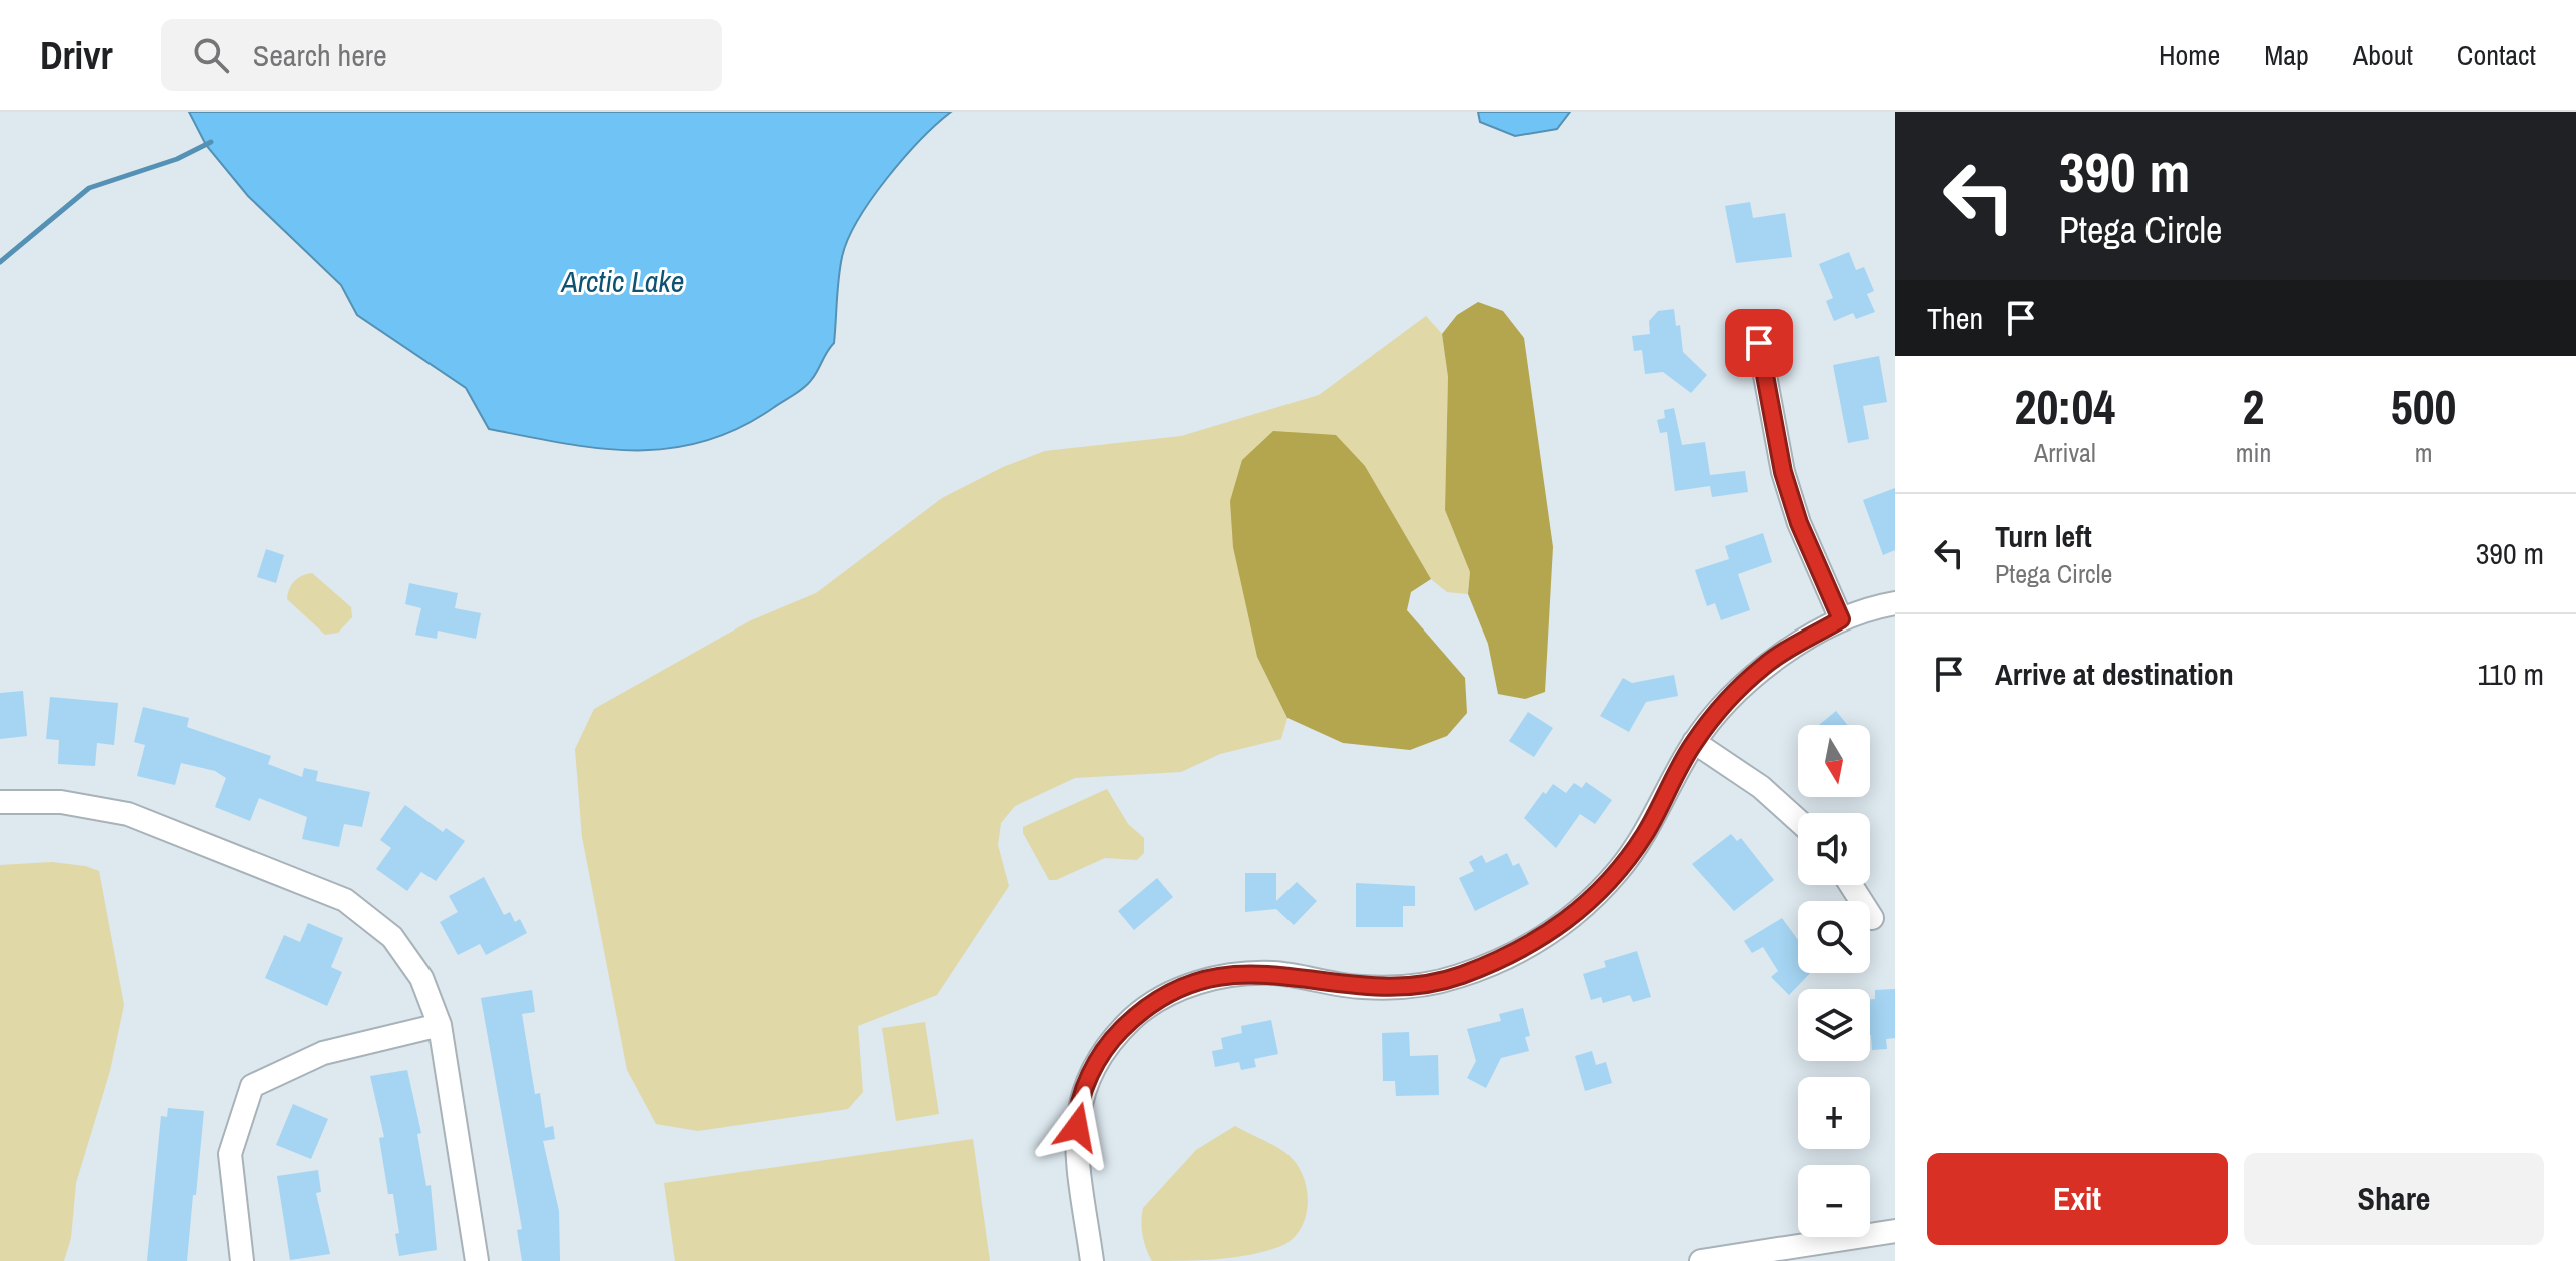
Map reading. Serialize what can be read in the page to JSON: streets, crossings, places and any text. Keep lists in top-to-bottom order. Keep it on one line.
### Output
{"water":["Arctic Lake"],"north":"bottom","page":{"header":"Drivr","search":"Search here","nav":["Home","Map","About","Contact"],"turn":["390 m","Ptega Circle"],"then":"Then","eta":["20:04","Arrival","2","min","500","m"],"list":[{"name":"Turn left","note":"Ptega Circle","value":"390 m"},{"name":"Arrive at destination","value":"110 m"}],"map_buttons":["+","−"],"buttons":["Exit","Share"]}}
